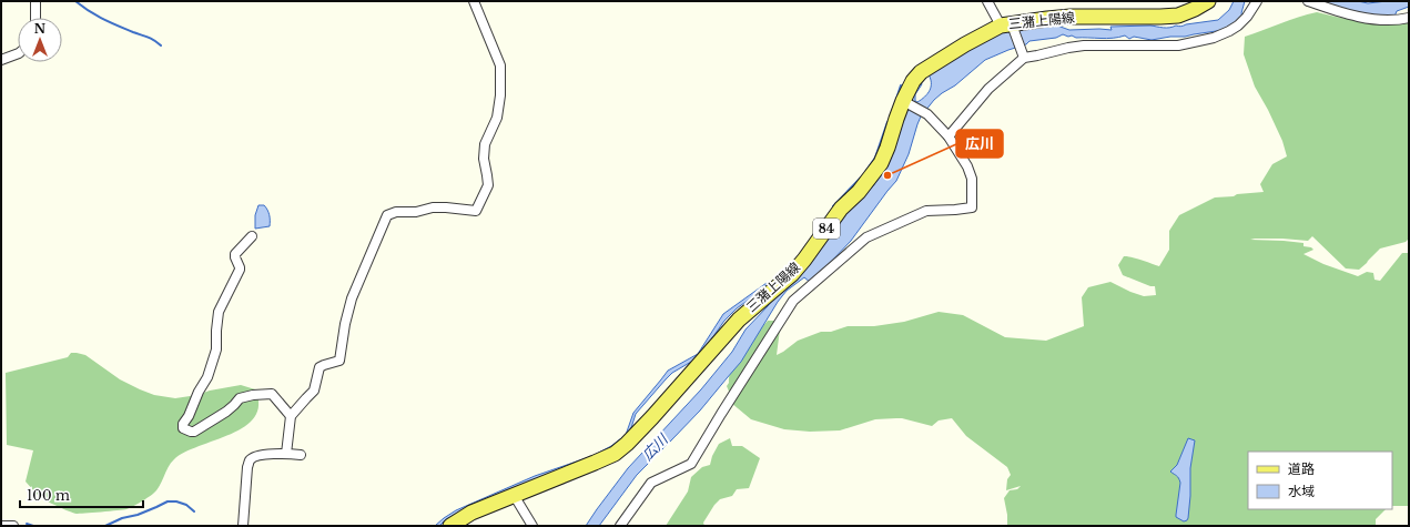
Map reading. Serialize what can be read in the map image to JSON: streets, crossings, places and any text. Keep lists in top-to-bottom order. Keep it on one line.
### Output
{"streets":{"main road":["三潴上陽線","84"]},"water":["広川"],"places":["広川"],"legend":["道路","水域"],"scale_bar":"100 m","north":"top"}
